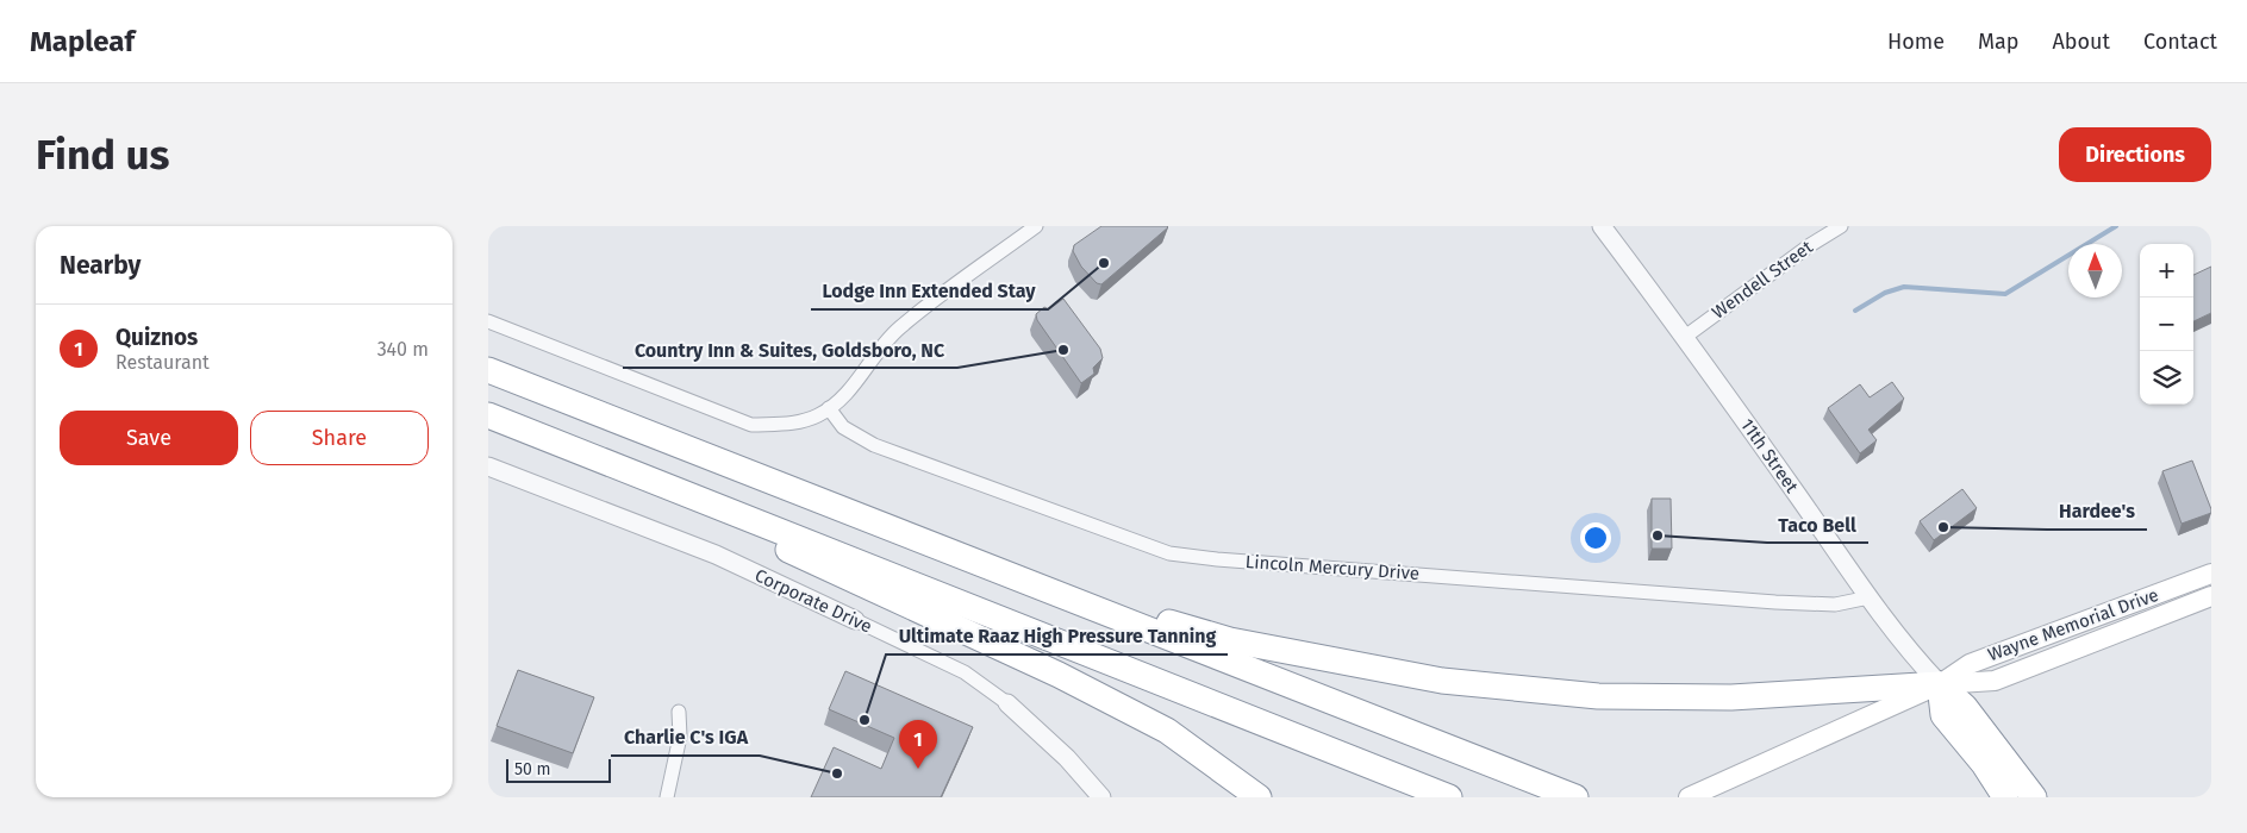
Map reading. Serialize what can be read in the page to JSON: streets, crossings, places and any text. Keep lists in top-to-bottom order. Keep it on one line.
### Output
{"streets":{"main road":["Wayne Memorial Drive"],"street":["Wendell Street","11th Street","Lincoln Mercury Drive","Corporate Drive"]},"crossings":[["Wendell Street","11th Street"],["11th Street","Lincoln Mercury Drive"],["11th Street","Wayne Memorial Drive"]],"places":["Lodge Inn Extended Stay","Country Inn & Suites, Goldsboro, NC","Hardee's","Taco Bell","Ultimate Raaz High Pressure Tanning","Charlie C's IGA"],"scale_bar":"50 m","north":"top","page":{"header":"Mapleaf","nav":["Home","Map","About","Contact"],"buttons":["Directions",["Save","Share"]],"title":"Find us","heading":"Nearby","map_buttons":["+","−"],"list":[{"mark":"1","name":"Quiznos","note":"Restaurant","value":"340 m"}],"pins":"1","scale":"50 m"}}
